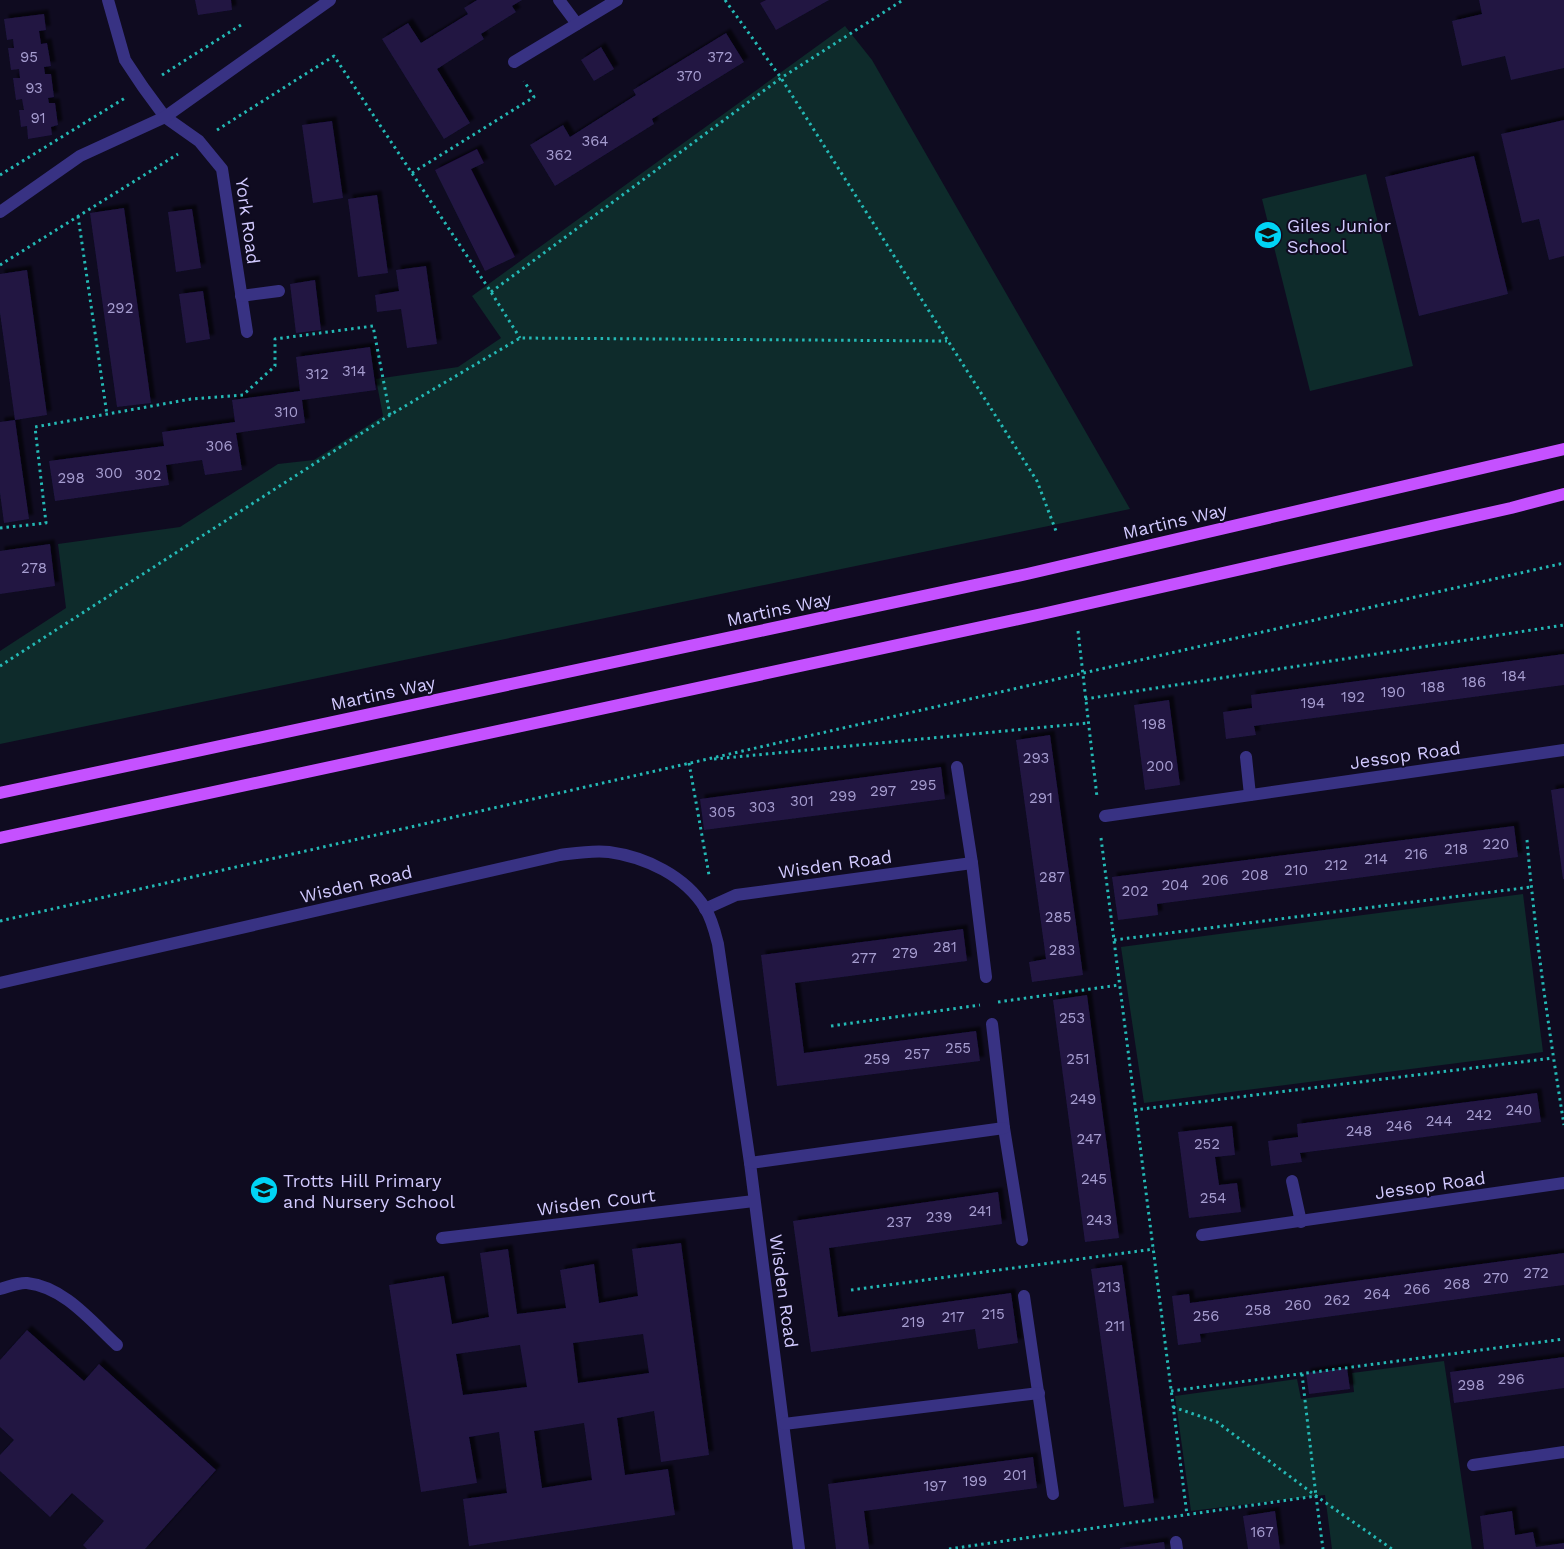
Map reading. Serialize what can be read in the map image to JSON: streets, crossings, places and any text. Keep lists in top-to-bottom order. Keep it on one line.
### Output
{"streets":{"main road":["Martins Way"],"street":["York Road","Jessop Road","Wisden Road","Wisden Court"]},"crossings":[["Wisden Road","Wisden Court"]],"places":{"school or university":["Giles Junior School","Trotts Hill Primary and Nursery School"]},"house_numbers":["95","372","370","93","91","364","362","292","314","312","310","306","300","302","298","278","184","186","188","190","192","194","198","293","200","295","297","299","291","301","303","305","220","218","216","214","212","210","208","287","206","204","202","285","281","283","279","277","253","255","257","259","251","249","240","242","244","246","248","247","252","245","254","241","239","243","237","272","270","268","213","266","264","262","260","258","215","256","217","219","211","296","298","201","199","197","167"]}
